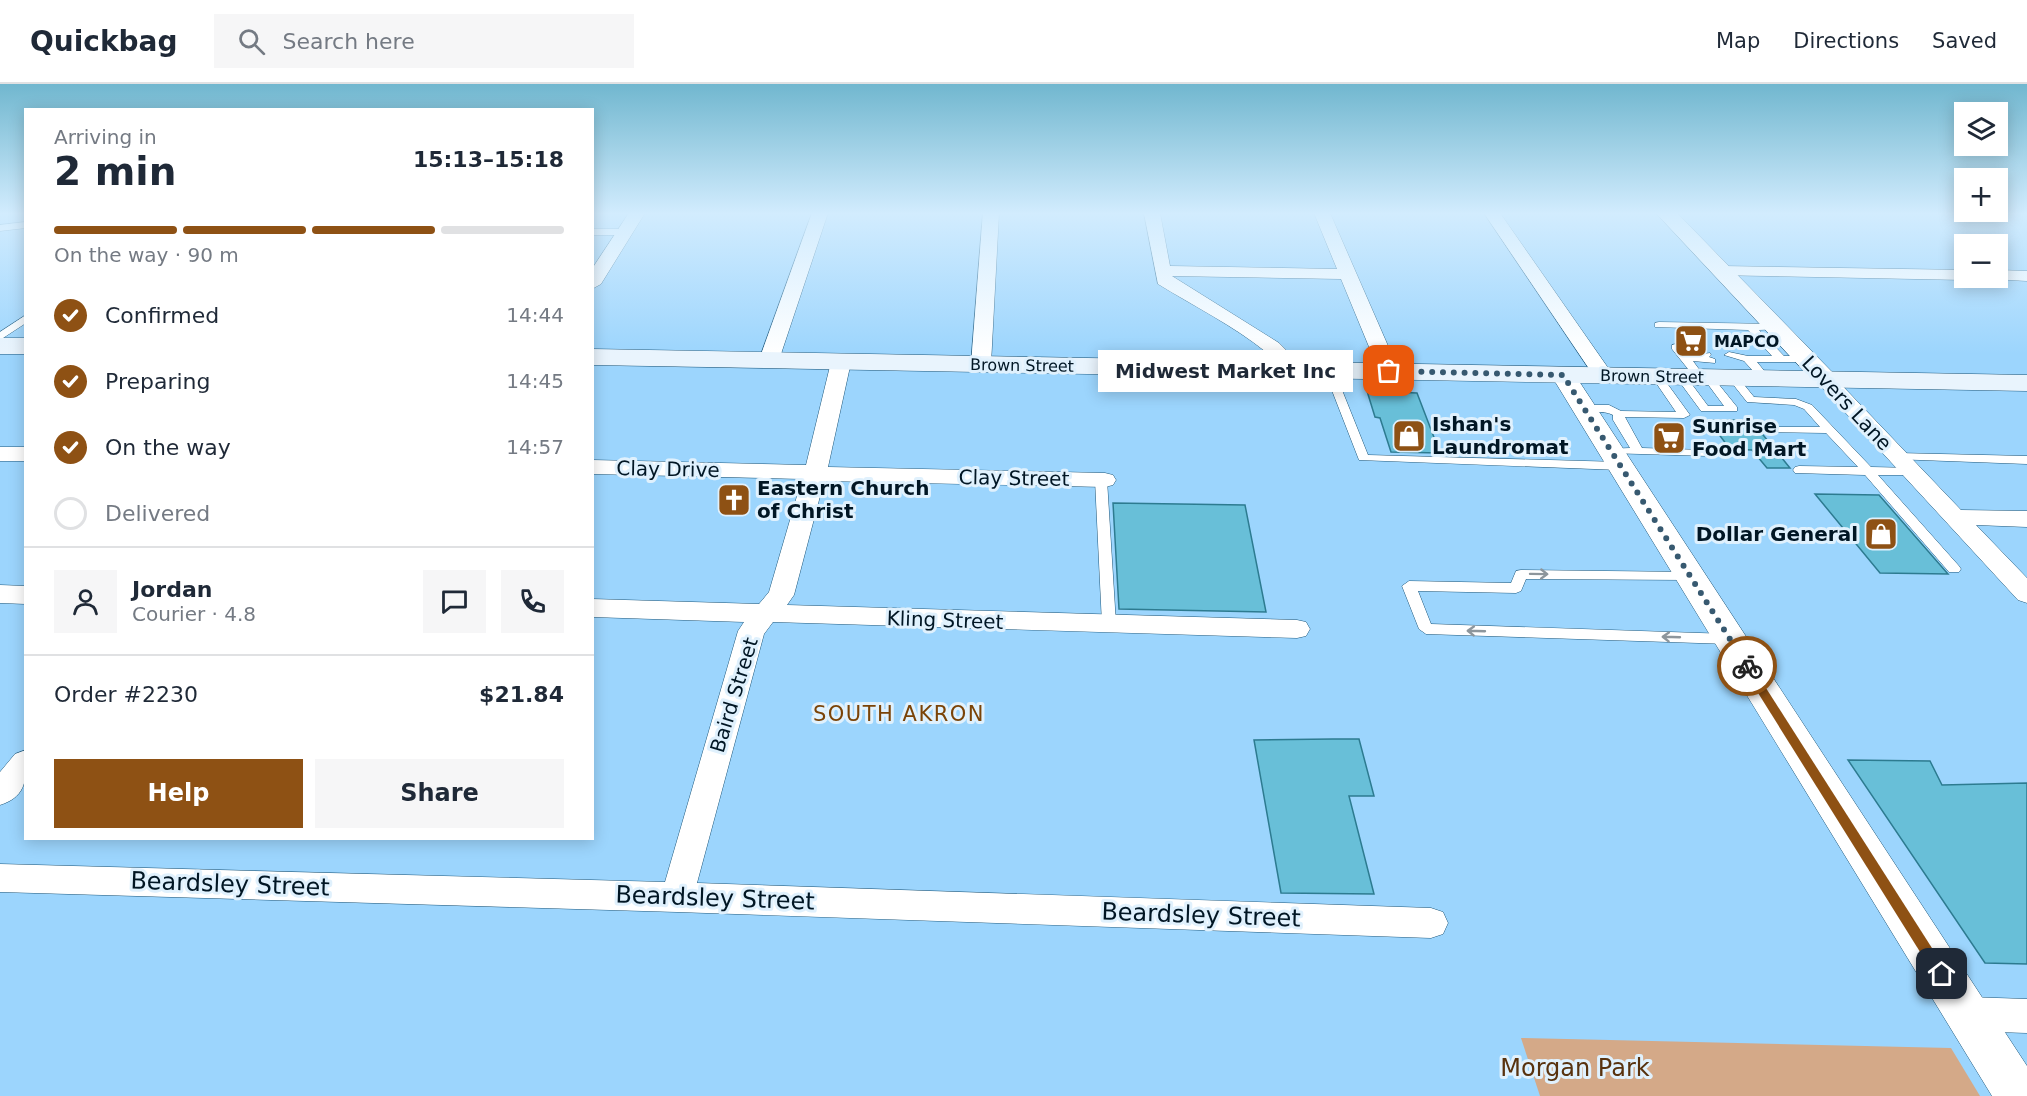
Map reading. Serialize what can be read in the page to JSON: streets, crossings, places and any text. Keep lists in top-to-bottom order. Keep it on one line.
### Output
{"streets":{"main road":["Brown Street"],"street":["Lovers Lane","Clay Drive","Clay Street","Kling Street","Baird Street","Beardsley Street"]},"crossings":[["Brown Street","Lovers Lane"],["Brown Street","Baird Street"],["Clay Drive","Clay Street"],["Clay Drive","Baird Street"],["Clay Street","Baird Street"],["Kling Street","Baird Street"],["Baird Street","Beardsley Street"]],"districts":["SOUTH AKRON"],"parks":["Morgan Park"],"places":{"supermarket":["MAPCO","Sunrise Food Mart"],"other":["Midwest Market Inc"],"shop":["Ishan's Laundromat","Dollar General"],"church":["Eastern Church of Christ"]},"page":{"header":"Quickbag","search":"Search here","nav":["Map","Directions","Saved"],"map_buttons":["+","−"],"heading":["2 min","Arriving in","15:13–15:18"],"panel":["Jordan","Courier · 4.8","Order #2230","$21.84"],"bar":"On the way · 90 m","list":[["Confirmed","14:44"],["Preparing","14:45"],["On the way","14:57"],"Delivered"],"bubble":"Midwest Market Inc","buttons":["Help","Share"]}}
